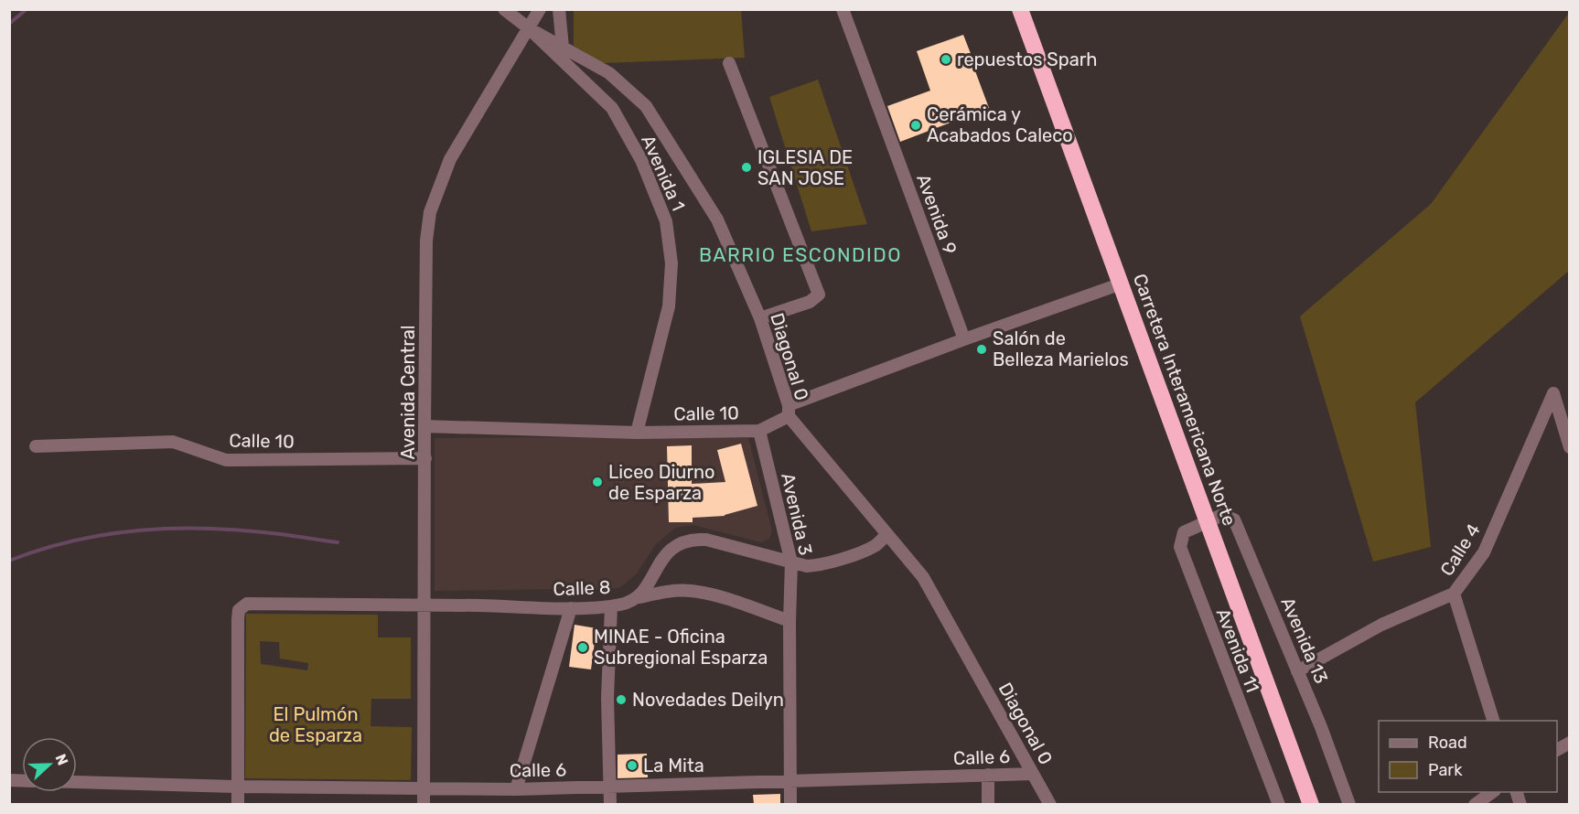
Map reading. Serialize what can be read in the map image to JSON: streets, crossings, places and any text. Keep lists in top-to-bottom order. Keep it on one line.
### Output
{"streets":{"highway":["Carretera Interamericana Norte"],"street":["Avenida 1","Avenida 9","Diagonal 0","Avenida Central","Calle 10","Avenida 3","Calle 4","Calle 8","Avenida 13","Avenida 11","Calle 6"]},"crossings":[["Avenida 1","Diagonal 0"],["Avenida 1","Avenida Central"],["Avenida 1","Calle 10"],["Avenida 9","Calle 10"],["Diagonal 0","Avenida Central"],["Diagonal 0","Calle 10"],["Diagonal 0","Calle 6"],["Avenida Central","Calle 10"],["Avenida Central","Calle 8"],["Avenida Central","Calle 6"],["Carretera Interamericana Norte","Calle 10"],["Carretera Interamericana Norte","Avenida 13"],["Carretera Interamericana Norte","Avenida 11"],["Calle 10","Avenida 3"],["Avenida 3","Calle 8"],["Avenida 3","Calle 6"],["Calle 4","Avenida 13"],["Calle 8","Calle 6"],["Avenida 13","Avenida 11"]],"districts":["BARRIO ESCONDIDO"],"parks":["El Pulmón de Esparza"],"places":["repuestos Sparh","Cerámica y Acabados Caleco","IGLESIA DE SAN JOSE","Salón de Belleza Marielos","Liceo Diurno de Esparza","MINAE - Oficina Subregional Esparza","Novedades Deilyn","La Mita"],"legend":["Road","Park"],"north":"right"}
